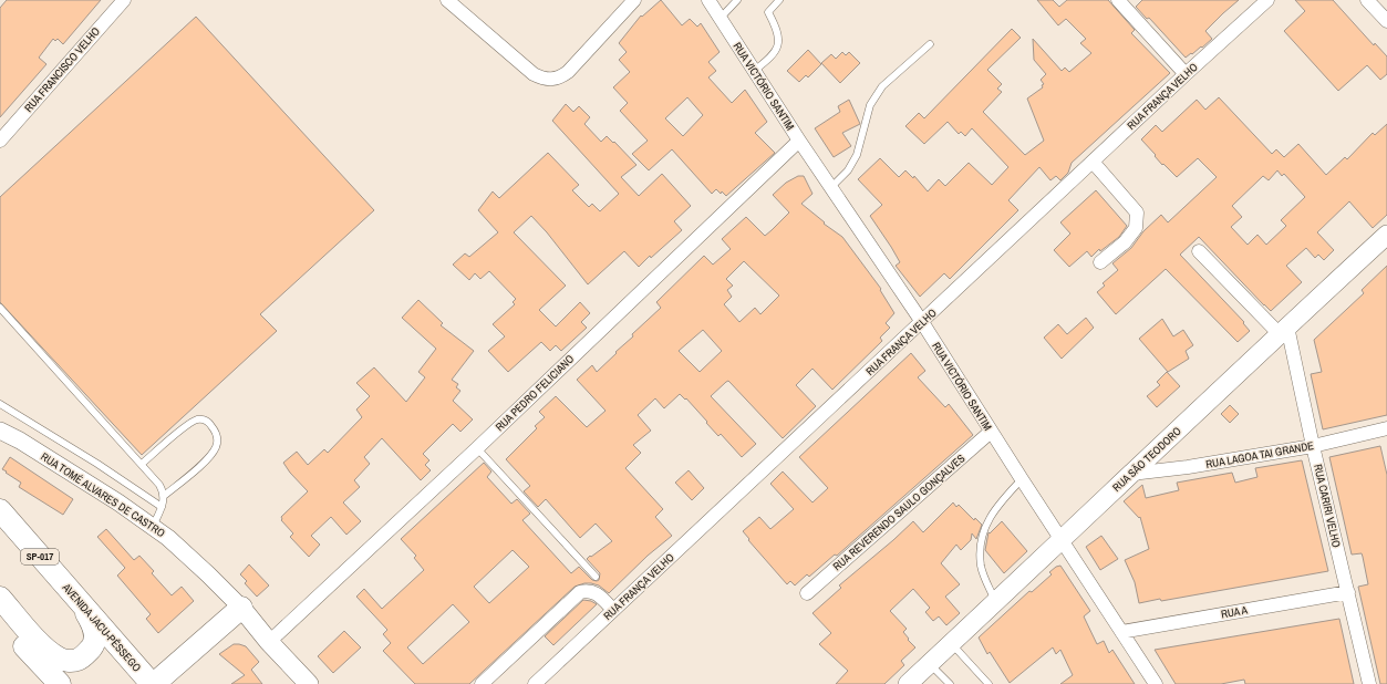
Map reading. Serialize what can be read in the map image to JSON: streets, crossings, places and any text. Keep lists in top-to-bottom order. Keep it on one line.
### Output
{"streets":{"highway":["SP-017","AVENIDA JACU-PÊSSEGO"],"main road":["RUA SÃO TEODORO","RUA TOMÉ ALVARES DE CASTRO"],"street":["RUA FRANCISCO VELHO","RUA VICTÓRIO SANTIM","RUA FRANÇA VELHO","RUA PEDRO FELICIANO","RUA LAGOA TAI GRANDE","RUA CARIRI VELHO","RUA REVERENDO SAULO GONÇALVES","RUA A"]},"crossings":[["RUA VICTÓRIO SANTIM","RUA FRANÇA VELHO"],["RUA VICTÓRIO SANTIM","RUA PEDRO FELICIANO"],["RUA VICTÓRIO SANTIM","RUA SÃO TEODORO"],["RUA VICTÓRIO SANTIM","RUA REVERENDO SAULO GONÇALVES"],["RUA VICTÓRIO SANTIM","RUA A"],["RUA PEDRO FELICIANO","RUA TOMÉ ALVARES DE CASTRO"],["RUA LAGOA TAI GRANDE","RUA SÃO TEODORO"],["RUA LAGOA TAI GRANDE","RUA CARIRI VELHO"],["RUA SÃO TEODORO","RUA CARIRI VELHO"],["RUA CARIRI VELHO","RUA A"]]}
